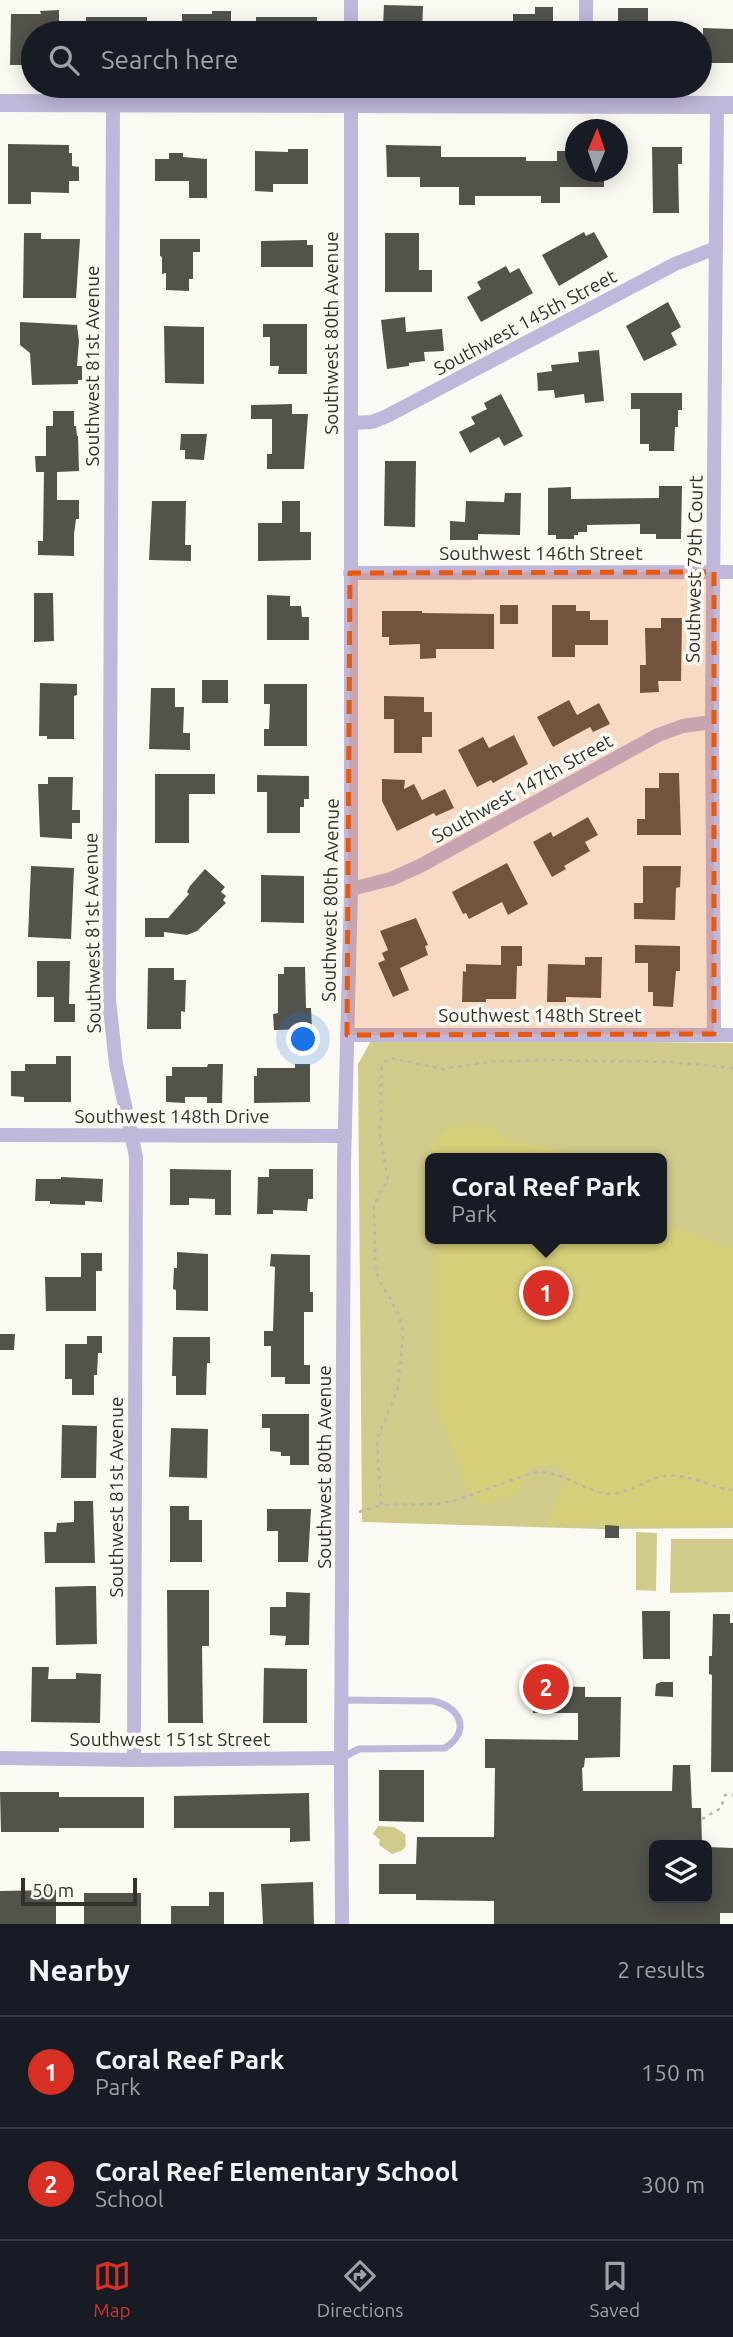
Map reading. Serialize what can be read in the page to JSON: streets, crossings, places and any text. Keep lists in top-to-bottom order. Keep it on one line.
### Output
{"streets":{"street":["Southwest 145th Street","Southwest 80th Avenue","Southwest 81st Avenue","Southwest 146th Street","Southwest 79th Court","Southwest 147th Street","Southwest 148th Street","Southwest 148th Drive","Southwest 151st Street"]},"crossings":[["Southwest 145th Street","Southwest 80th Avenue"],["Southwest 145th Street","Southwest 79th Court"],["Southwest 80th Avenue","Southwest 146th Street"],["Southwest 80th Avenue","Southwest 147th Street"],["Southwest 80th Avenue","Southwest 148th Street"],["Southwest 80th Avenue","Southwest 148th Drive"],["Southwest 80th Avenue","Southwest 151st Street"],["Southwest 81st Avenue","Southwest 148th Drive"],["Southwest 81st Avenue","Southwest 151st Street"],["Southwest 146th Street","Southwest 79th Court"],["Southwest 79th Court","Southwest 147th Street"],["Southwest 79th Court","Southwest 148th Street"]],"scale_bar":"50 m","north":"top","page":{"search":"Search here","popup":["Coral Reef Park","Park"],"pins":["1","2"],"scale":"50 m","heading":["Nearby","2 results"],"list":[{"mark":"1","name":"Coral Reef Park","note":"Park","value":"150 m"},{"mark":"2","name":"Coral Reef Elementary School","note":"School","value":"300 m"}],"nav":["Map","Directions","Saved"]}}
